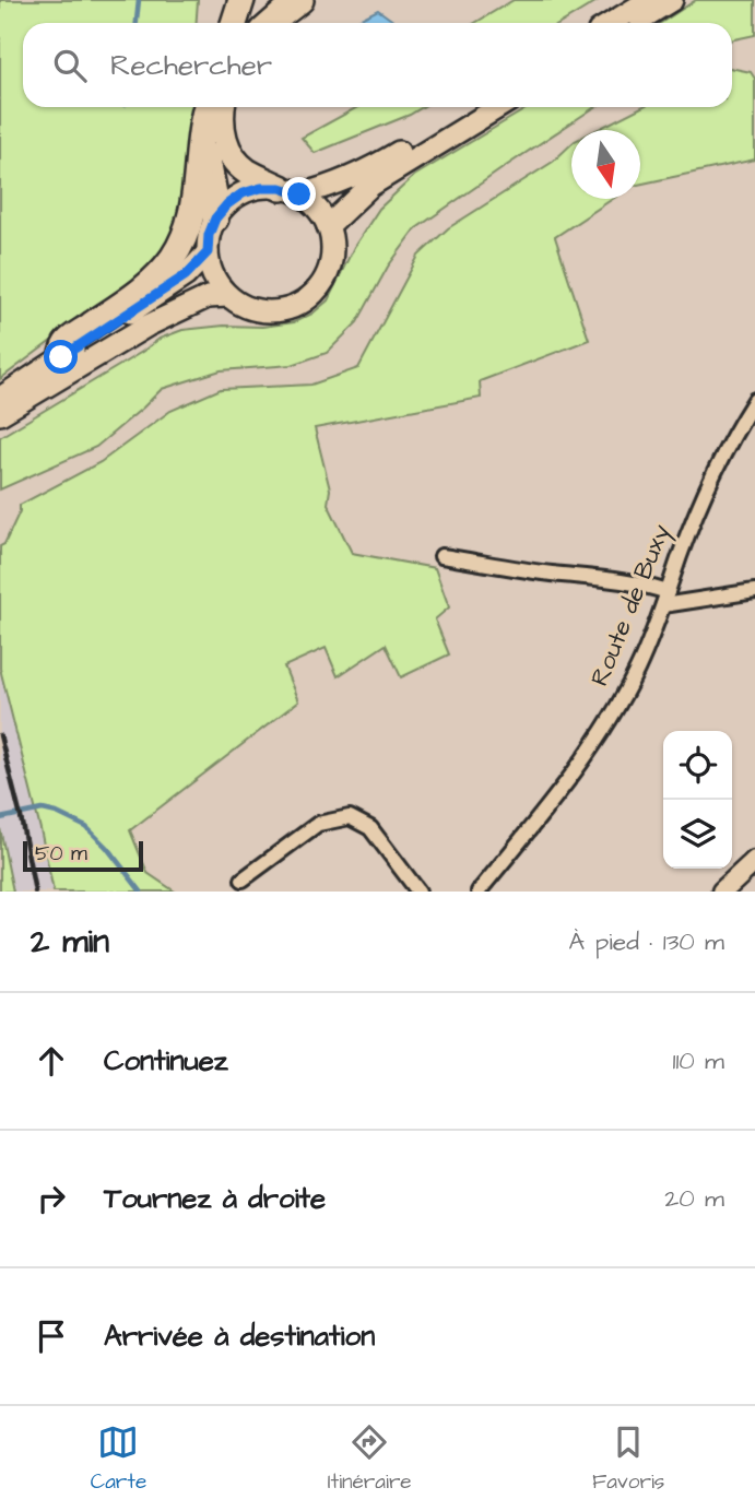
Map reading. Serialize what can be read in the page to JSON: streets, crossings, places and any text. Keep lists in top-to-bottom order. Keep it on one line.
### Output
{"streets":{"street":["Route de Buxy"]},"scale_bar":"50 m","north":"bottom","page":{"search":"Rechercher","scale":"50 m","heading":["2 min","À pied · 130 m"],"list":[["Continuez","110 m"],["Tournez à droite","20 m"],"Arrivée à destination"],"nav":["Carte","Itinéraire","Favoris"]}}
